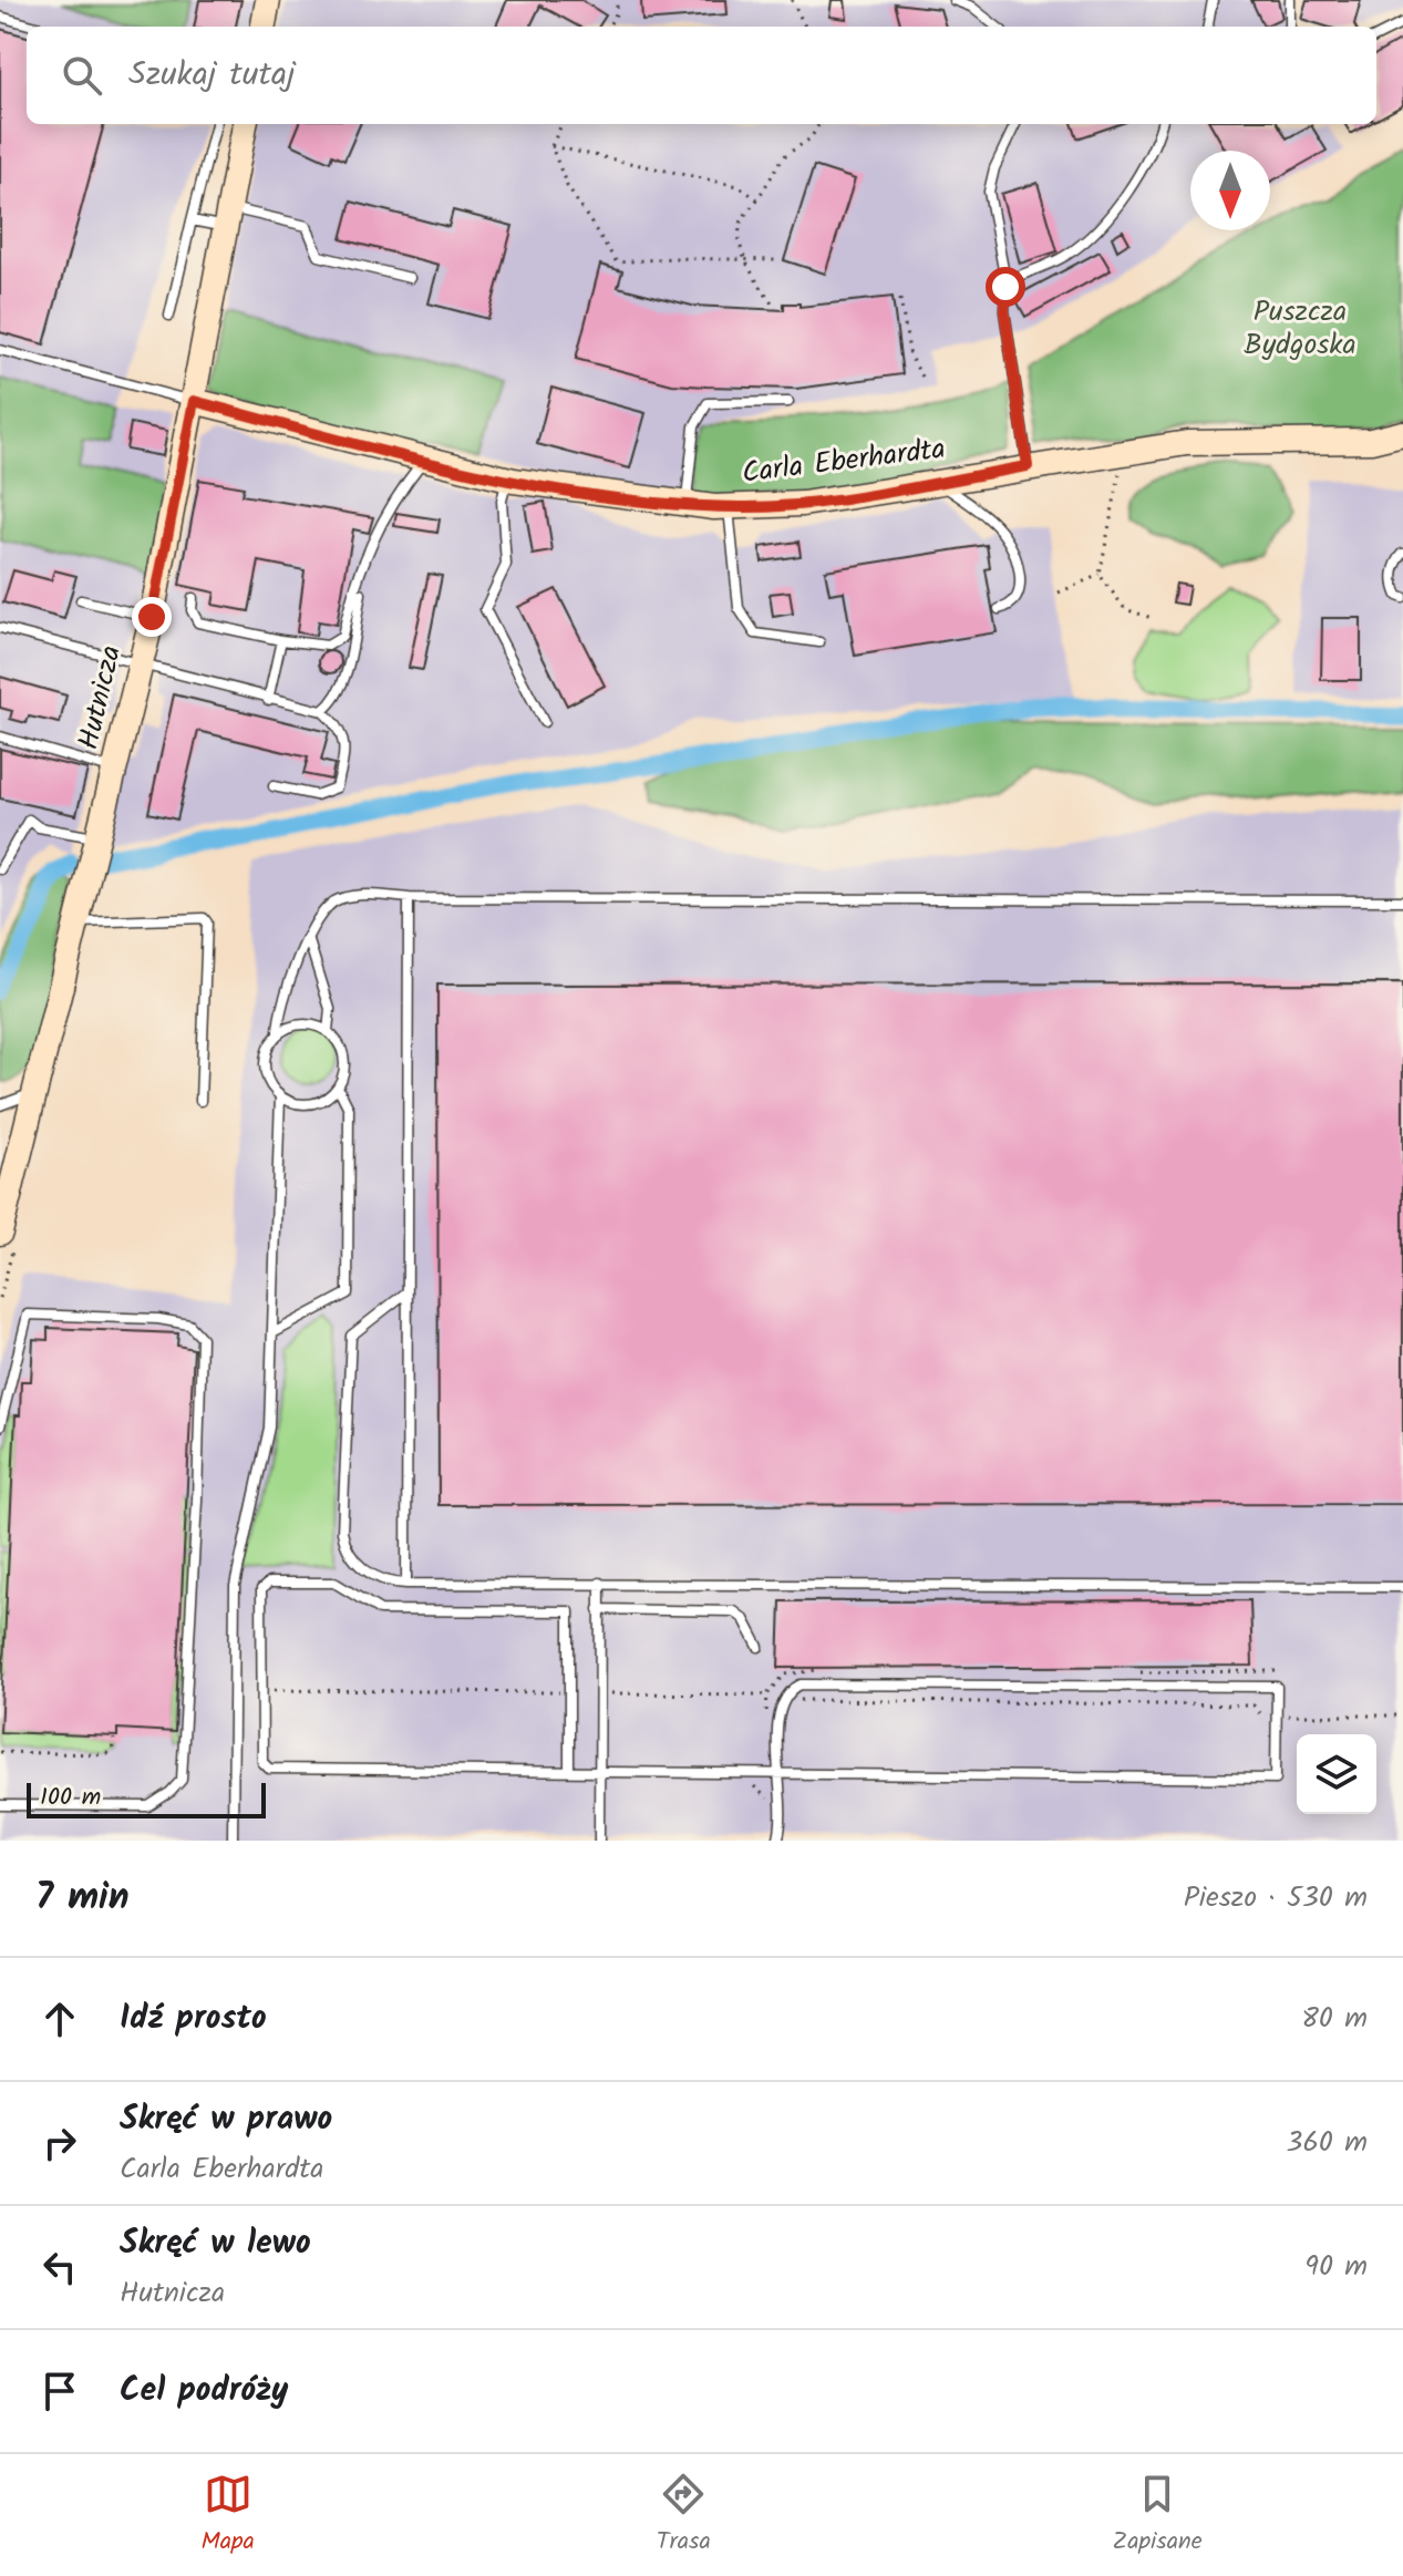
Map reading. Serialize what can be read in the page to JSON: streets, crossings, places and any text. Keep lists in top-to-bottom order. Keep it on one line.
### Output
{"streets":{"street":["Carla Eberhardta","Hutnicza"]},"crossings":[["Carla Eberhardta","Hutnicza"]],"parks":["Puszcza Bydgoska"],"scale_bar":"100 m","north":"bottom","page":{"search":"Szukaj tutaj","scale":"100 m","heading":["7 min","Pieszo · 530 m"],"list":[["Idź prosto","80 m"],["Skręć w prawo","Carla Eberhardta","360 m"],["Skręć w lewo","Hutnicza","90 m"],"Cel podróży"],"nav":["Mapa","Trasa","Zapisane"]}}
